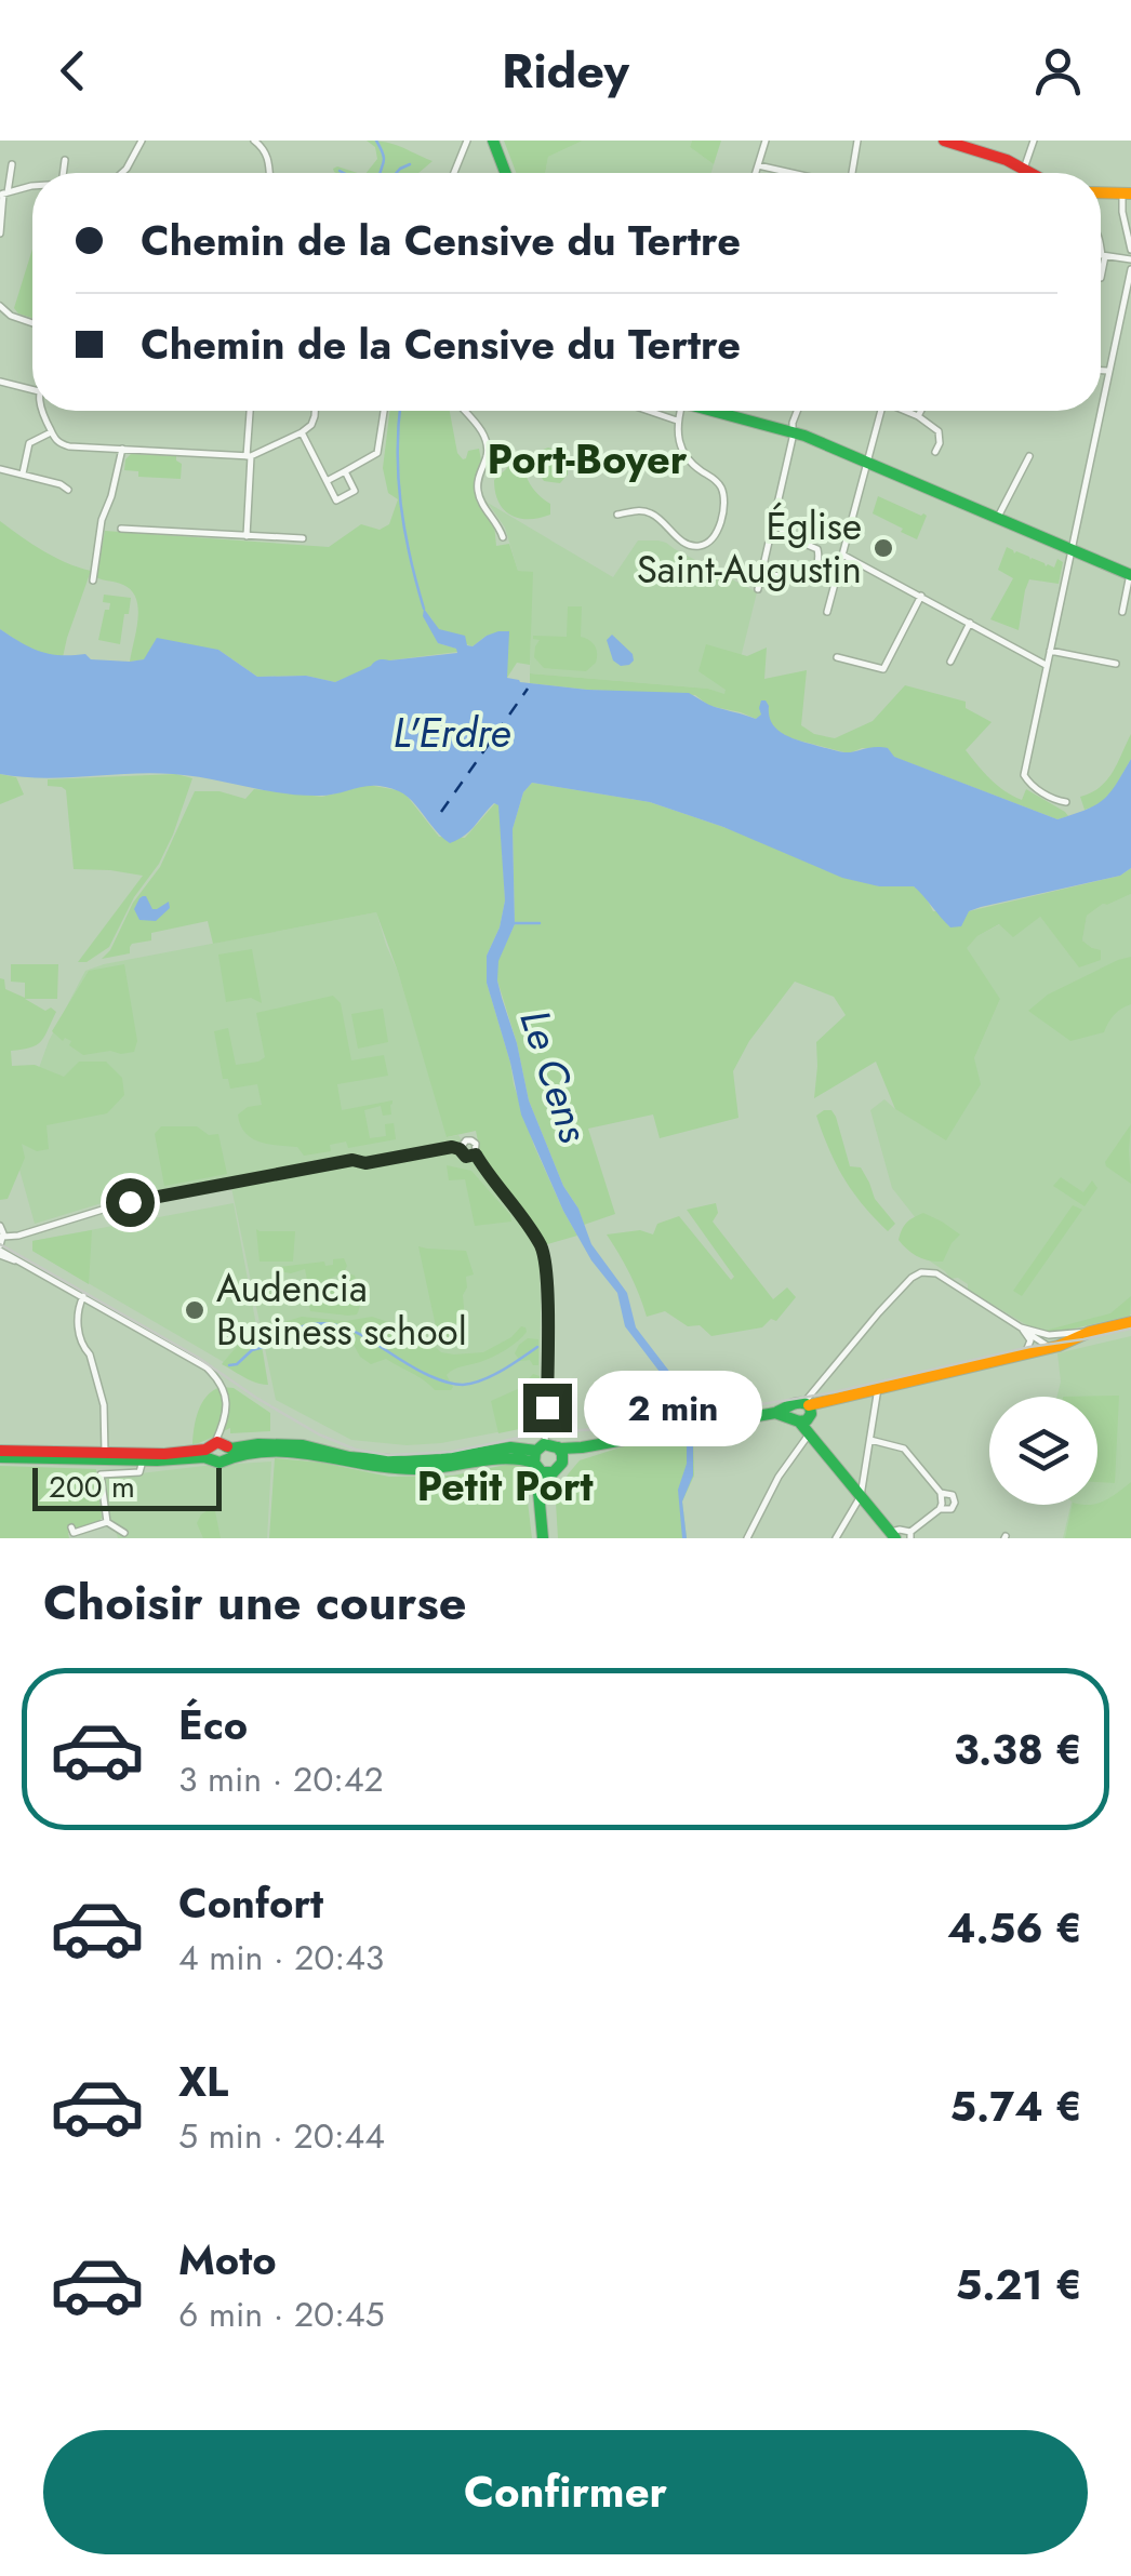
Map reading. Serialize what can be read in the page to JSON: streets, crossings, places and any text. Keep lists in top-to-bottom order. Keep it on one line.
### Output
{"districts":["Port-Boyer","Petit Port"],"water":["L'Erdre","Le Cens"],"places":["Église Saint-Augustin","Audencia Business school"],"scale_bar":"200 m","page":{"header":"Ridey","banner":["Chemin de la Censive du Tertre","Chemin de la Censive du Tertre"],"bubble":"2 min","scale":"200 m","heading":"Choisir une course","list":[{"name":"Éco","note":"3 min · 20:42","value":"3.38 €"},{"name":"Confort","note":"4 min · 20:43","value":"4.56 €"},{"name":"XL","note":"5 min · 20:44","value":"5.74 €"},{"name":"Moto","note":"6 min · 20:45","value":"5.21 €"}],"buttons":"Confirmer"}}
